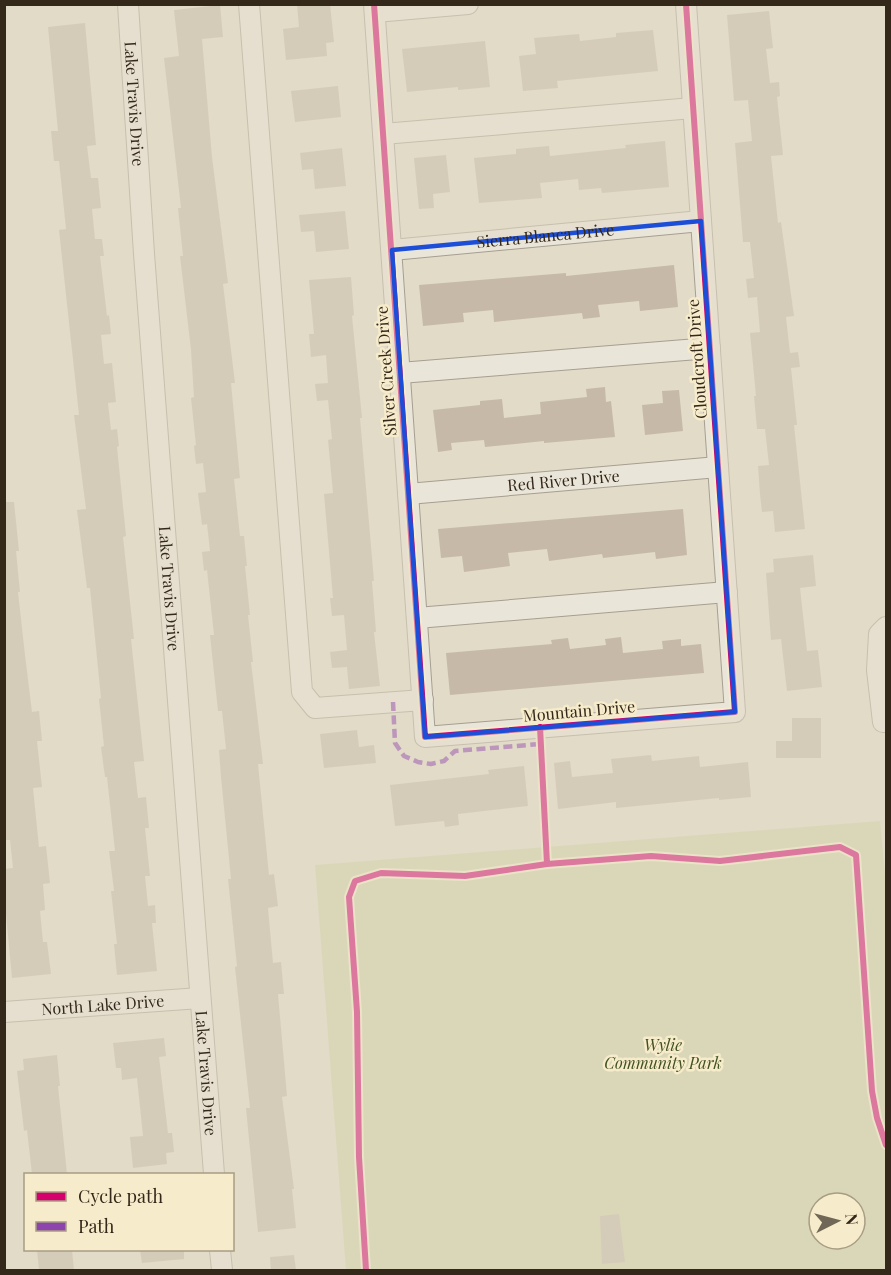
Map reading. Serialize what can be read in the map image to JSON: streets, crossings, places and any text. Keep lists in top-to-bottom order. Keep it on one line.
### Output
{"streets":{"street":["Lake Travis Drive","Sierra Blanca Drive","Cloudcroft Drive","Silver Creek Drive","Red River Drive","Mountain Drive","North Lake Drive"]},"crossings":[["Lake Travis Drive","North Lake Drive"],["Sierra Blanca Drive","Cloudcroft Drive"],["Sierra Blanca Drive","Silver Creek Drive"],["Cloudcroft Drive","Red River Drive"],["Cloudcroft Drive","Mountain Drive"],["Silver Creek Drive","Red River Drive"],["Silver Creek Drive","Mountain Drive"]],"parks":["Wylie Community Park"],"legend":["Cycle path","Path"],"north":"right"}
